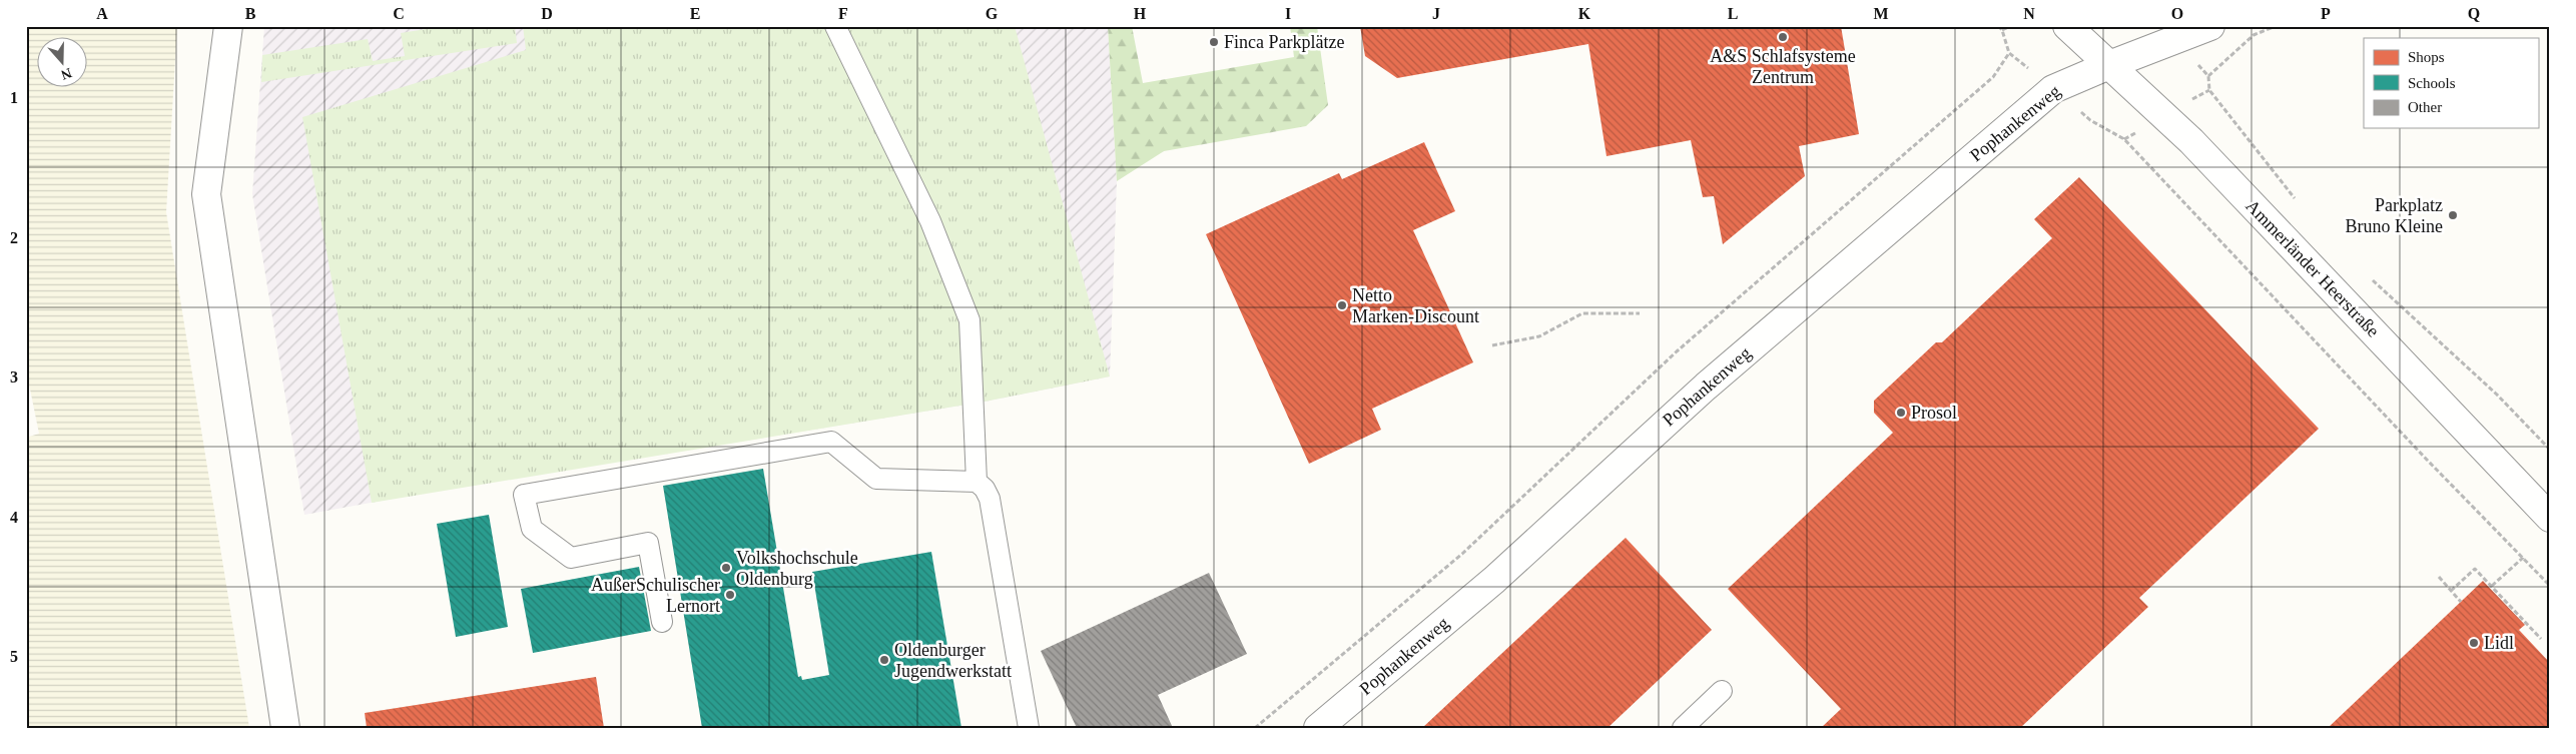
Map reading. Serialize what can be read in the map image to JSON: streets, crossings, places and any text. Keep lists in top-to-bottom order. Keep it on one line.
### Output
{"streets":{"street":["Pophankenweg","Ammerländer Heerstraße"]},"crossings":[["Pophankenweg","Ammerländer Heerstraße"]],"places":["A&S Schlafsysteme Zentrum","Finca Parkplätze","Parkplatz Bruno Kleine","Netto Marken-Discount","Prosol","Volkshochschule Oldenburg","AußerSchulischer Lernort","Lidl","Oldenburger Jugendwerkstatt"],"legend":["Shops","Schools","Other"],"north":"bottom","grid":{"columns":["A","B","C","D","E","F","G","H","I","J","K","L","M","N","O","P","Q"],"rows":["1","2","3","4","5"]}}
